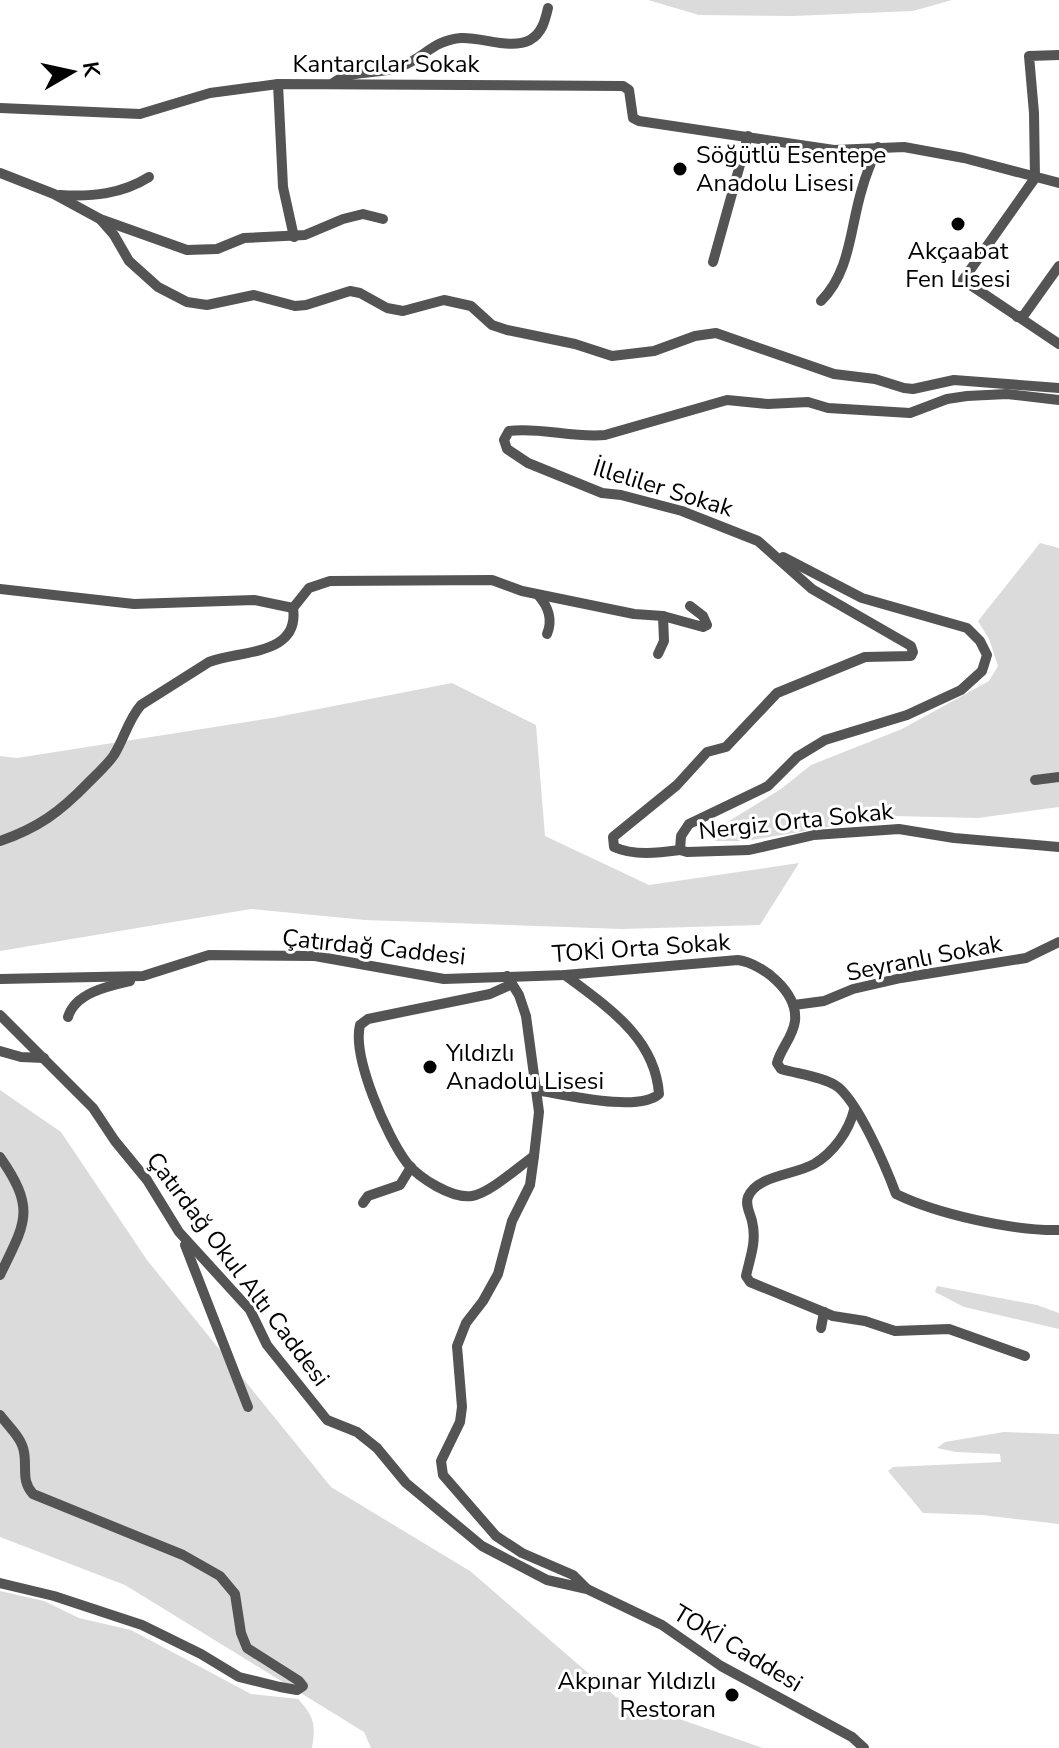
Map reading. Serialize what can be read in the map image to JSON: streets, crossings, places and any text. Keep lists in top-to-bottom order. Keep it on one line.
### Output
{"streets":{"street":["Kantarcılar Sokak","İlleliler Sokak","Nergiz Orta Sokak","Çatırdağ Caddesi","TOKİ Orta Sokak","Seyranlı Sokak","Çatırdağ Okul Altı Caddesi","TOKİ Caddesi"]},"crossings":[["İlleliler Sokak","Nergiz Orta Sokak"],["Çatırdağ Caddesi","TOKİ Orta Sokak"],["TOKİ Orta Sokak","Seyranlı Sokak"],["Çatırdağ Okul Altı Caddesi","TOKİ Caddesi"]],"places":["Söğütlü Esentepe Anadolu Lisesi","Akçaabat Fen Lisesi","Yıldızlı Anadolu Lisesi","Akpınar Yıldızlı Restoran"],"north":"right"}
